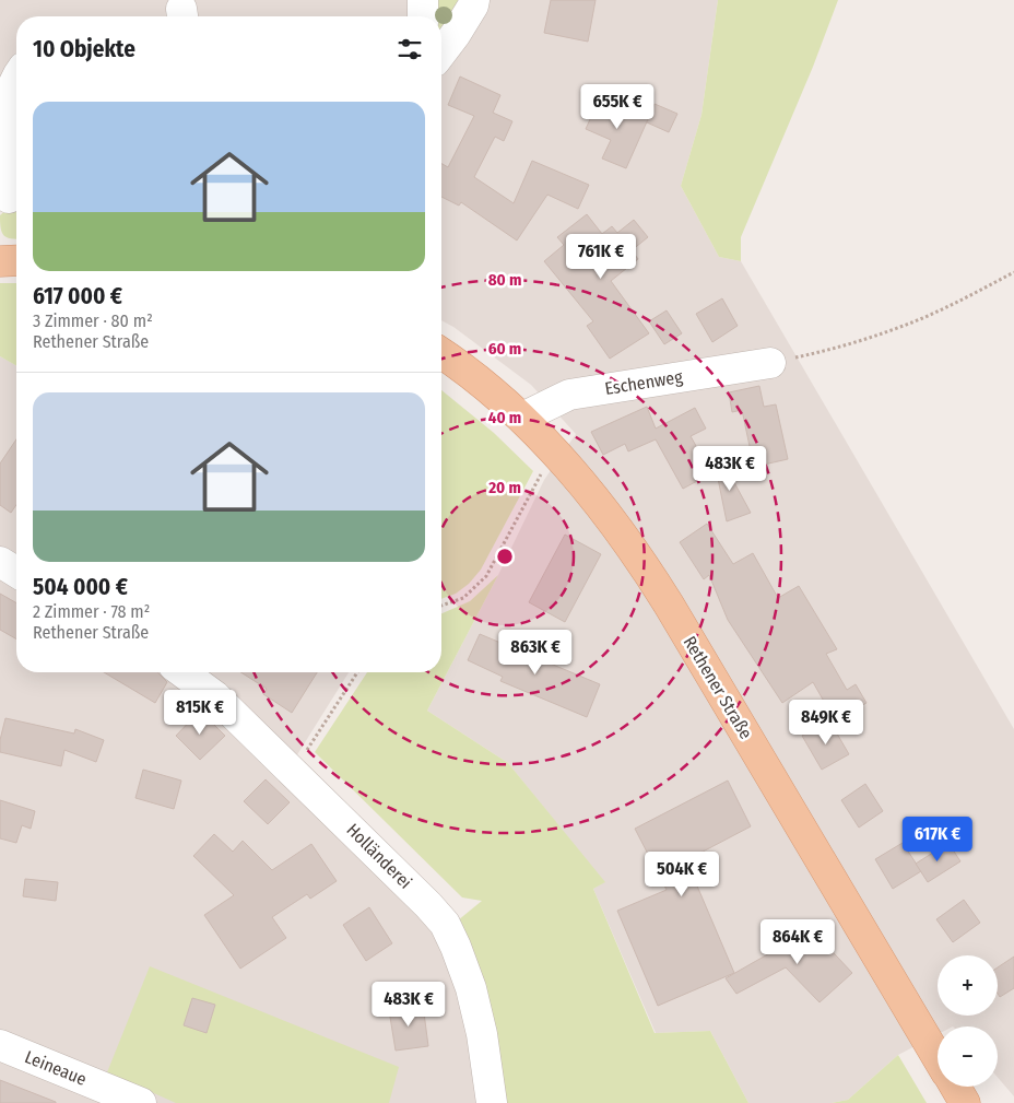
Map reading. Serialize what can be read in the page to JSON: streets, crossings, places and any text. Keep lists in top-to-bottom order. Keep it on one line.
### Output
{"streets":{"main road":["Rethener Straße"],"street":["Eschenweg","Holländerei","Leineaue"]},"crossings":[["Eschenweg","Rethener Straße"]],"page":{"heading":"10 Objekte","list":[{"name":"617 000 €","note":"3 Zimmer · 80 m² · Rethener Straße"},{"name":"504 000 €","note":"2 Zimmer · 78 m² · Rethener Straße"}],"price":["655K €","761K €","483K €","863K €","815K €","849K €","617K €","504K €","864K €","483K €"],"map_buttons":["+","−"]},"rings":["80 m","60 m","40 m","20 m"]}
